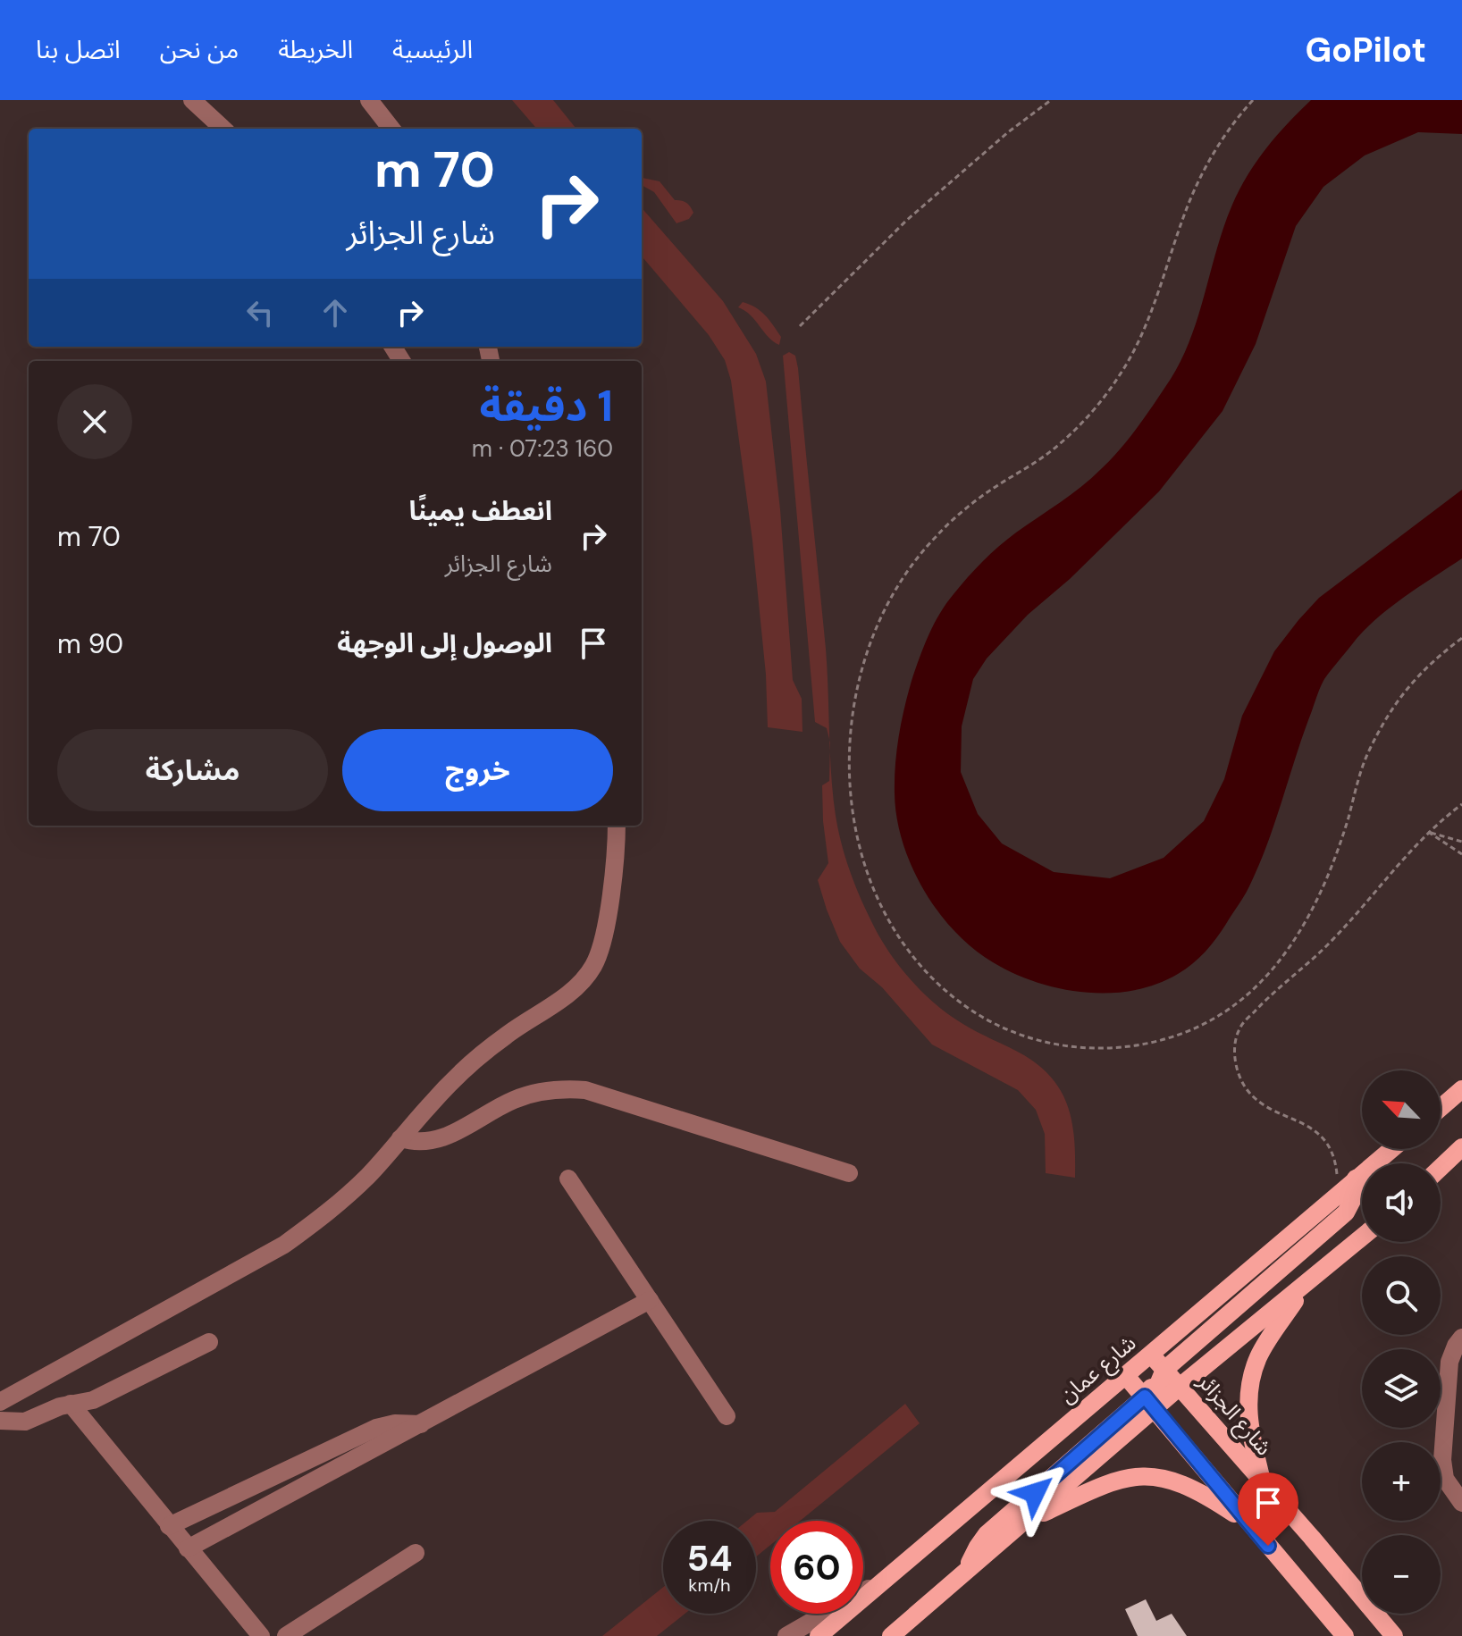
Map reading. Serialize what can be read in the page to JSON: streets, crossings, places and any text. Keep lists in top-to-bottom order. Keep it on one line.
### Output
{"streets":{"main road":["شارع عمان","شارع الجزائر"]},"crossings":[["شارع عمان","شارع الجزائر"]],"north":"top left","page":{"header":"GoPilot","nav":["الرئيسية","الخريطة","من نحن","اتصل بنا"],"turn":["70 m","شارع الجزائر"],"heading":["1 دقيقة","160 m · 07:23"],"list":[{"name":"انعطف يمينًا","note":"شارع الجزائر","value":"70 m"},{"name":"الوصول إلى الوجهة","value":"90 m"}],"buttons":["خروج","مشاركة"],"map_buttons":["+","−"],"speed":"54 km/h","limit":"60"}}
